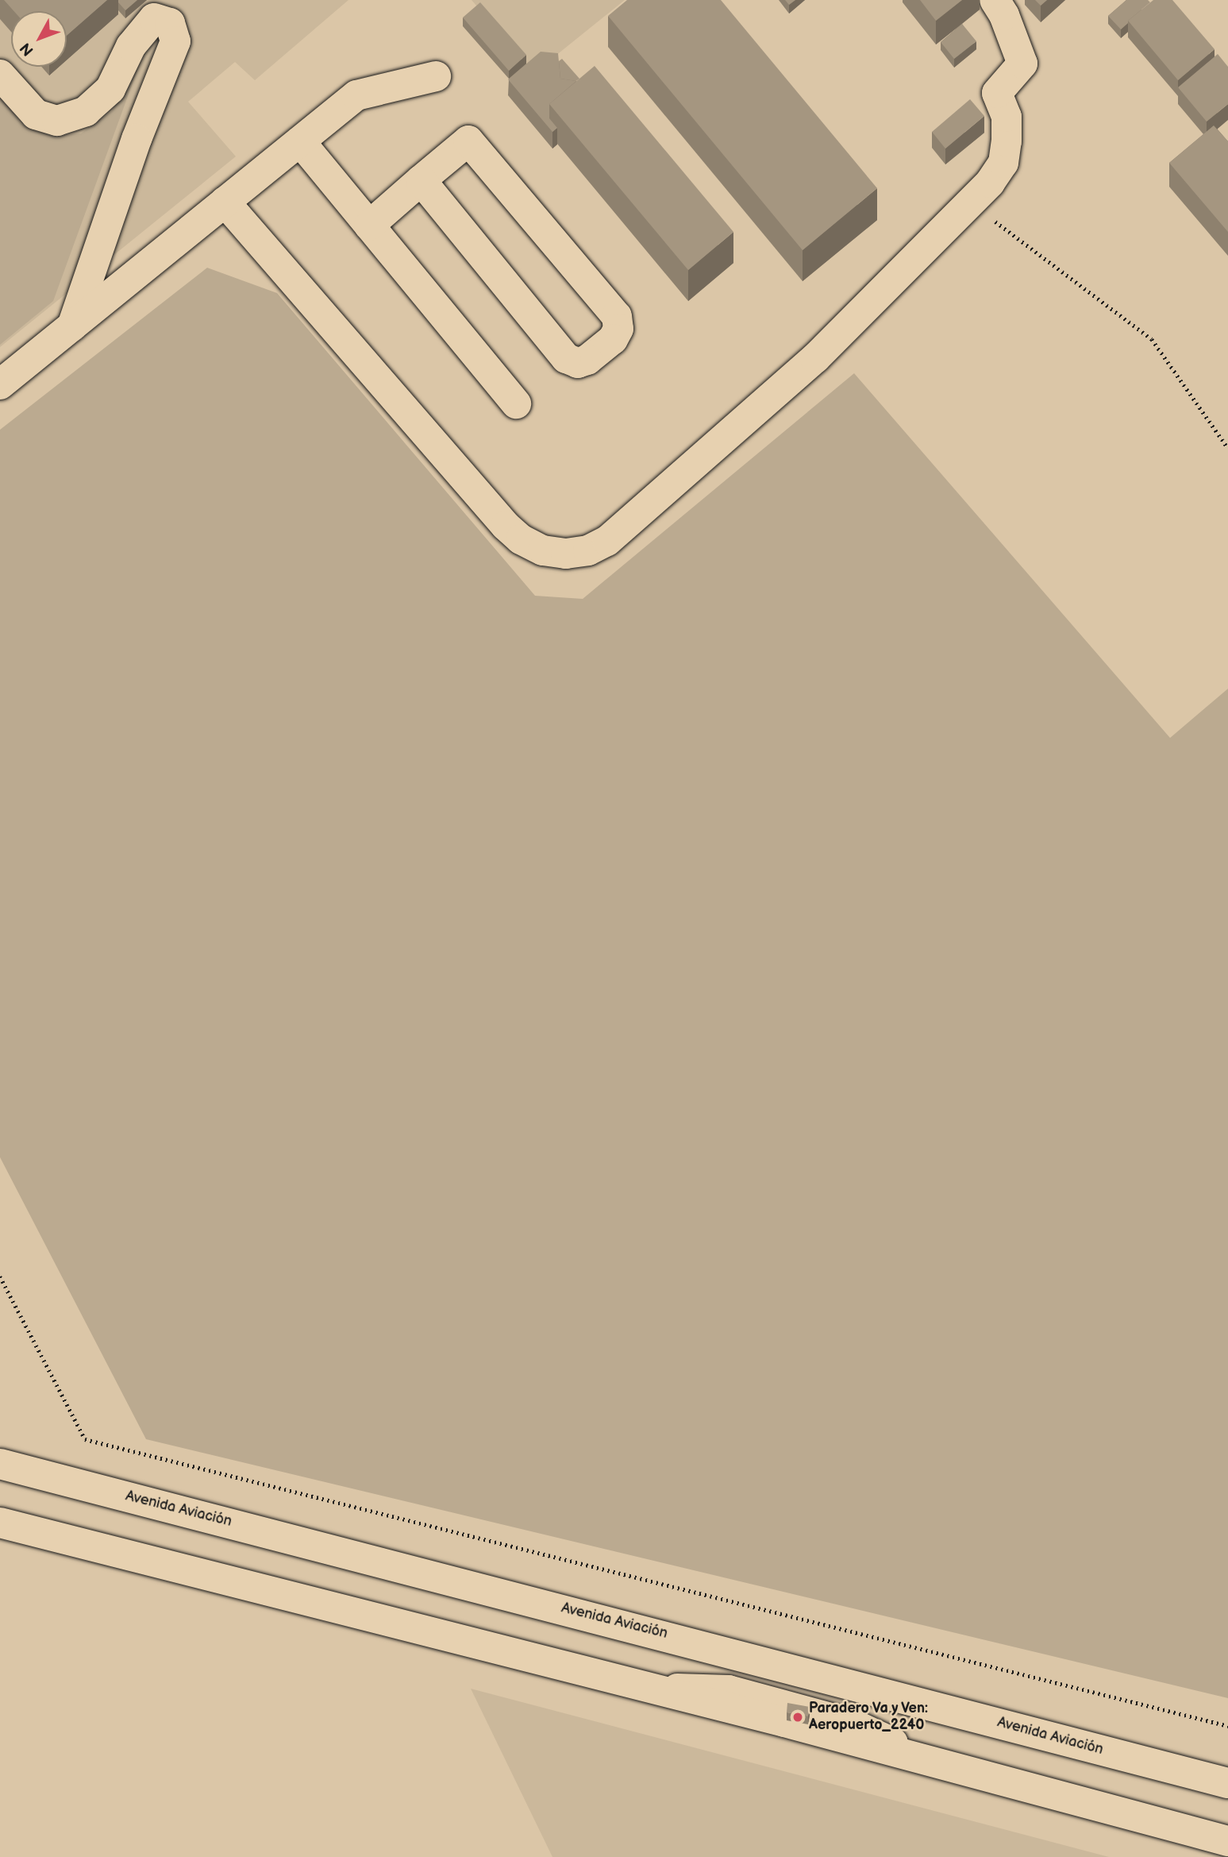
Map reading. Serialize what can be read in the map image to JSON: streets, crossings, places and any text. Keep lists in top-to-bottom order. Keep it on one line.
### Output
{"streets":{"main road":["Avenida Aviación"]},"places":["Paradero Va y Ven: Aeropuerto_2240"],"north":"bottom left"}
